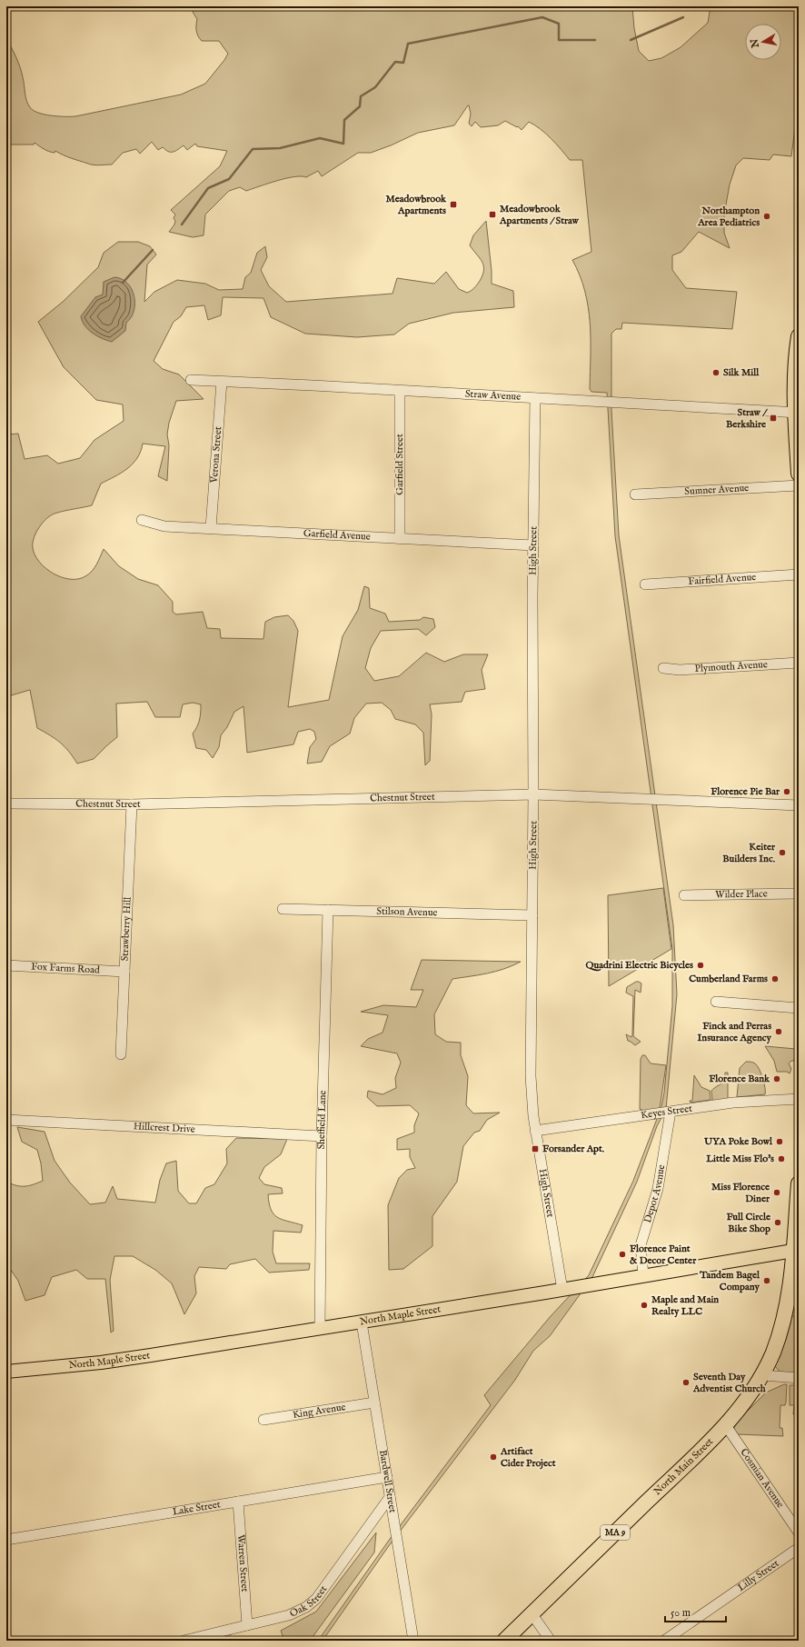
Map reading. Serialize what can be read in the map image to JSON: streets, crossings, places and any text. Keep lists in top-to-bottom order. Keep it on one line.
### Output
{"streets":{"highway":["North Main Street","MA 9"],"main road":["North Maple Street"],"street":["Straw Avenue","Verona Street","Garfield Street","Sumner Avenue","Garfield Avenue","High Street","Fairfield Avenue","Plymouth Avenue","Chestnut Street","Wilder Place","Stilson Avenue","Strawberry Hill","Fox Farms Road","Keyes Street","Sheffield Lane","Hillcrest Drive","Depot Avenue","King Avenue","Cosmian Avenue","Bardwell Street","Lake Street","Warren Street","Lilly Street","Oak Street"]},"crossings":[["Straw Avenue","Verona Street"],["Straw Avenue","Garfield Street"],["Straw Avenue","High Street"],["Verona Street","Garfield Avenue"],["Garfield Street","Garfield Avenue"],["Garfield Avenue","High Street"],["High Street","Chestnut Street"],["High Street","Stilson Avenue"],["High Street","Keyes Street"],["High Street","North Maple Street"],["Chestnut Street","Strawberry Hill"],["Stilson Avenue","Sheffield Lane"],["Strawberry Hill","Fox Farms Road"],["Keyes Street","Depot Avenue"],["Sheffield Lane","Hillcrest Drive"],["Sheffield Lane","North Maple Street"],["Depot Avenue","North Maple Street"],["North Maple Street","North Main Street"],["North Maple Street","Bardwell Street"],["North Maple Street","MA 9"],["King Avenue","Bardwell Street"],["North Main Street","Cosmian Avenue"],["North Main Street","MA 9"],["Bardwell Street","Lake Street"],["Bardwell Street","Oak Street"],["Lake Street","Warren Street"],["Warren Street","Oak Street"]],"places":{"transit":["Meadowbrook Apartments","Meadowbrook Apartments / Straw","Straw / Berkshire","Forsander Apt."],"other":["Northampton Area Pediatrics","Silk Mill","Florence Pie Bar","Keiter Builders Inc.","Quadrini Electric Bicycles","Cumberland Farms","Finck and Perras Insurance Agency","Florence Bank","UYA Poke Bowl","Little Miss Flo's","Miss Florence Diner","Full Circle Bike Shop","Florence Paint & Decor Center","Tandem Bagel Company","Maple and Main Realty LLC","Seventh Day Adventist Church","Artifact Cider Project"]},"scale_bar":"50 m","north":"left"}
